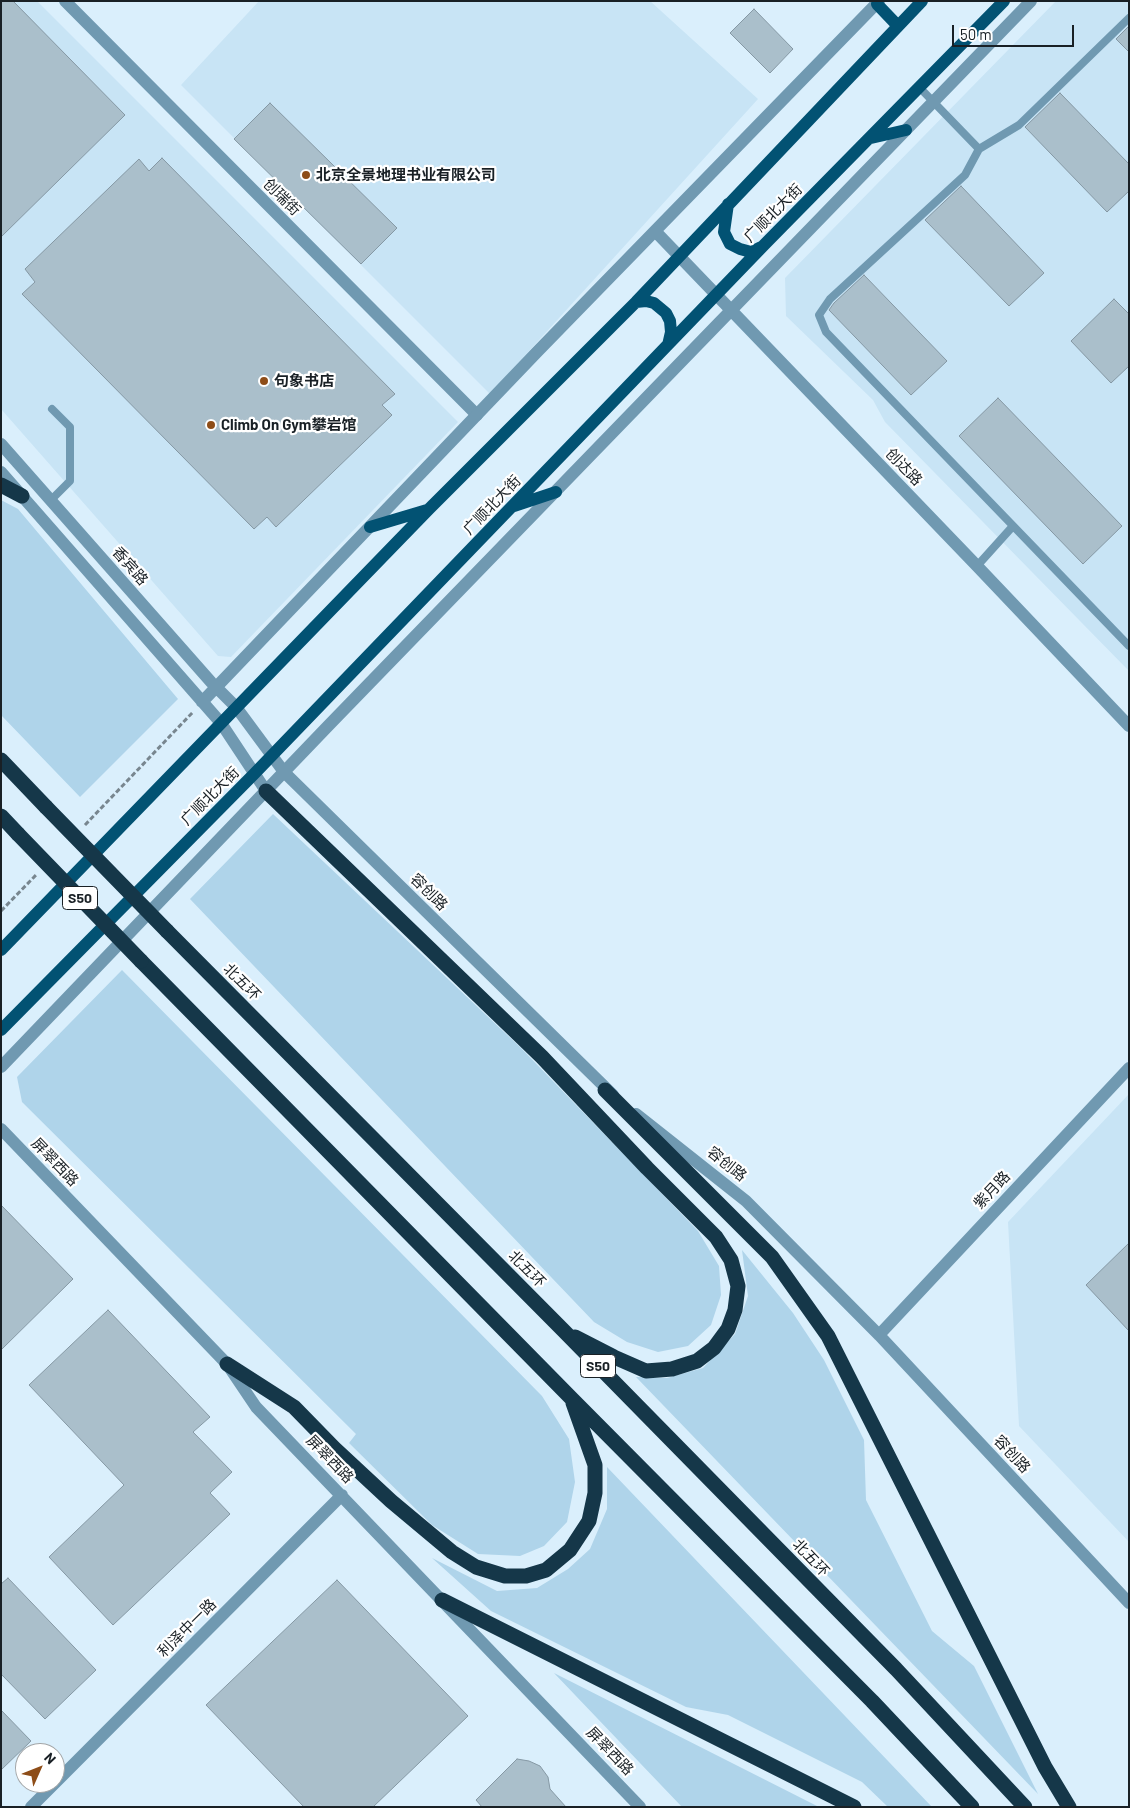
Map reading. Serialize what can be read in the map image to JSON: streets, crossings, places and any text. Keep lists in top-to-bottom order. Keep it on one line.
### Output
{"streets":{"highway":["S50","北五环"],"main road":["广顺北大街"],"street":["创瑞街","创达路","香宾路","容创路","屏翠西路","紫月路","利泽中一路"]},"crossings":[["广顺北大街","创达路"],["广顺北大街","香宾路"],["广顺北大街","容创路"],["香宾路","容创路"],["容创路","紫月路"],["屏翠西路","利泽中一路"]],"places":["北京全景地理书业有限公司","句象书店","Climb On Gym攀岩馆"],"scale_bar":"50 m","north":"top right"}
